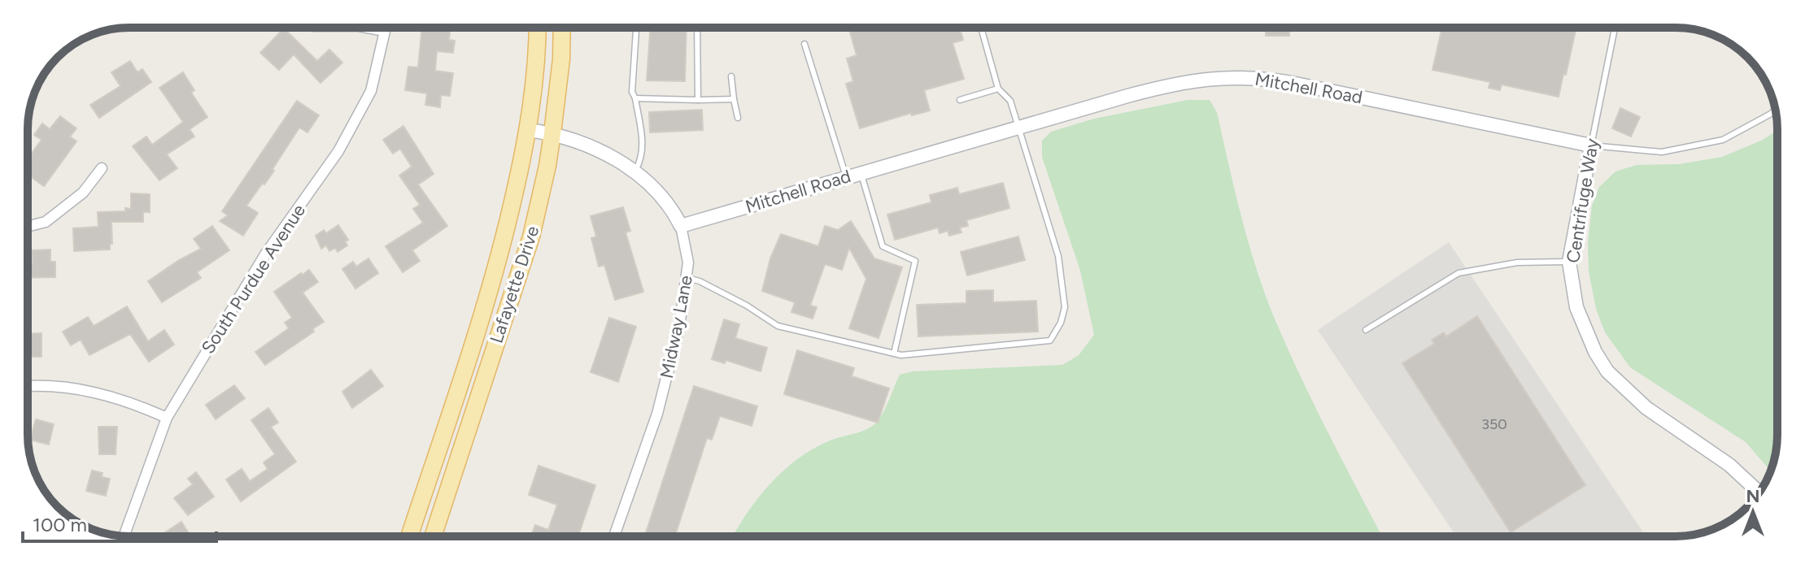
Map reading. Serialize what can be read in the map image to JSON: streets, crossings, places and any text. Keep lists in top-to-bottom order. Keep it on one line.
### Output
{"streets":{"main road":["Lafayette Drive"],"street":["Mitchell Road","Centrifuge Way","South Purdue Avenue","Midway Lane"]},"crossings":[["Mitchell Road","Centrifuge Way"],["Mitchell Road","Midway Lane"],["Lafayette Drive","Midway Lane"]],"house_numbers":["350"],"scale_bar":"100 m","north":"top"}
